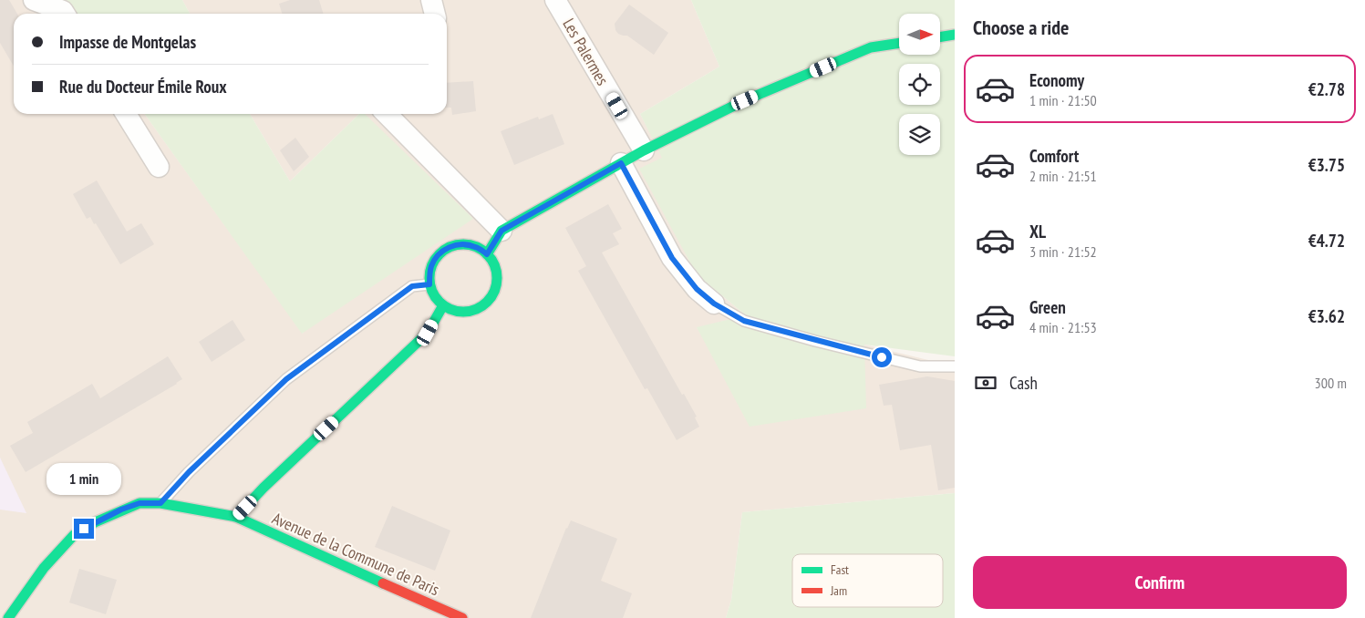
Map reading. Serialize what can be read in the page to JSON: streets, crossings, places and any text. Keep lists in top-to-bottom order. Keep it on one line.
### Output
{"streets":{"street":["Les Palermes","Avenue de la Commune de Paris"]},"legend":["Fast","Jam"],"north":"right","page":{"heading":"Choose a ride","banner":["Impasse de Montgelas","Rue du Docteur Émile Roux"],"list":[{"name":"Economy","note":"1 min · 21:50","value":"€2.78"},{"name":"Comfort","note":"2 min · 21:51","value":"€3.75"},{"name":"XL","note":"3 min · 21:52","value":"€4.72"},{"name":"Green","note":"4 min · 21:53","value":"€3.62"}],"pay":["Cash","300 m"],"bubble":"1 min","buttons":"Confirm"}}
